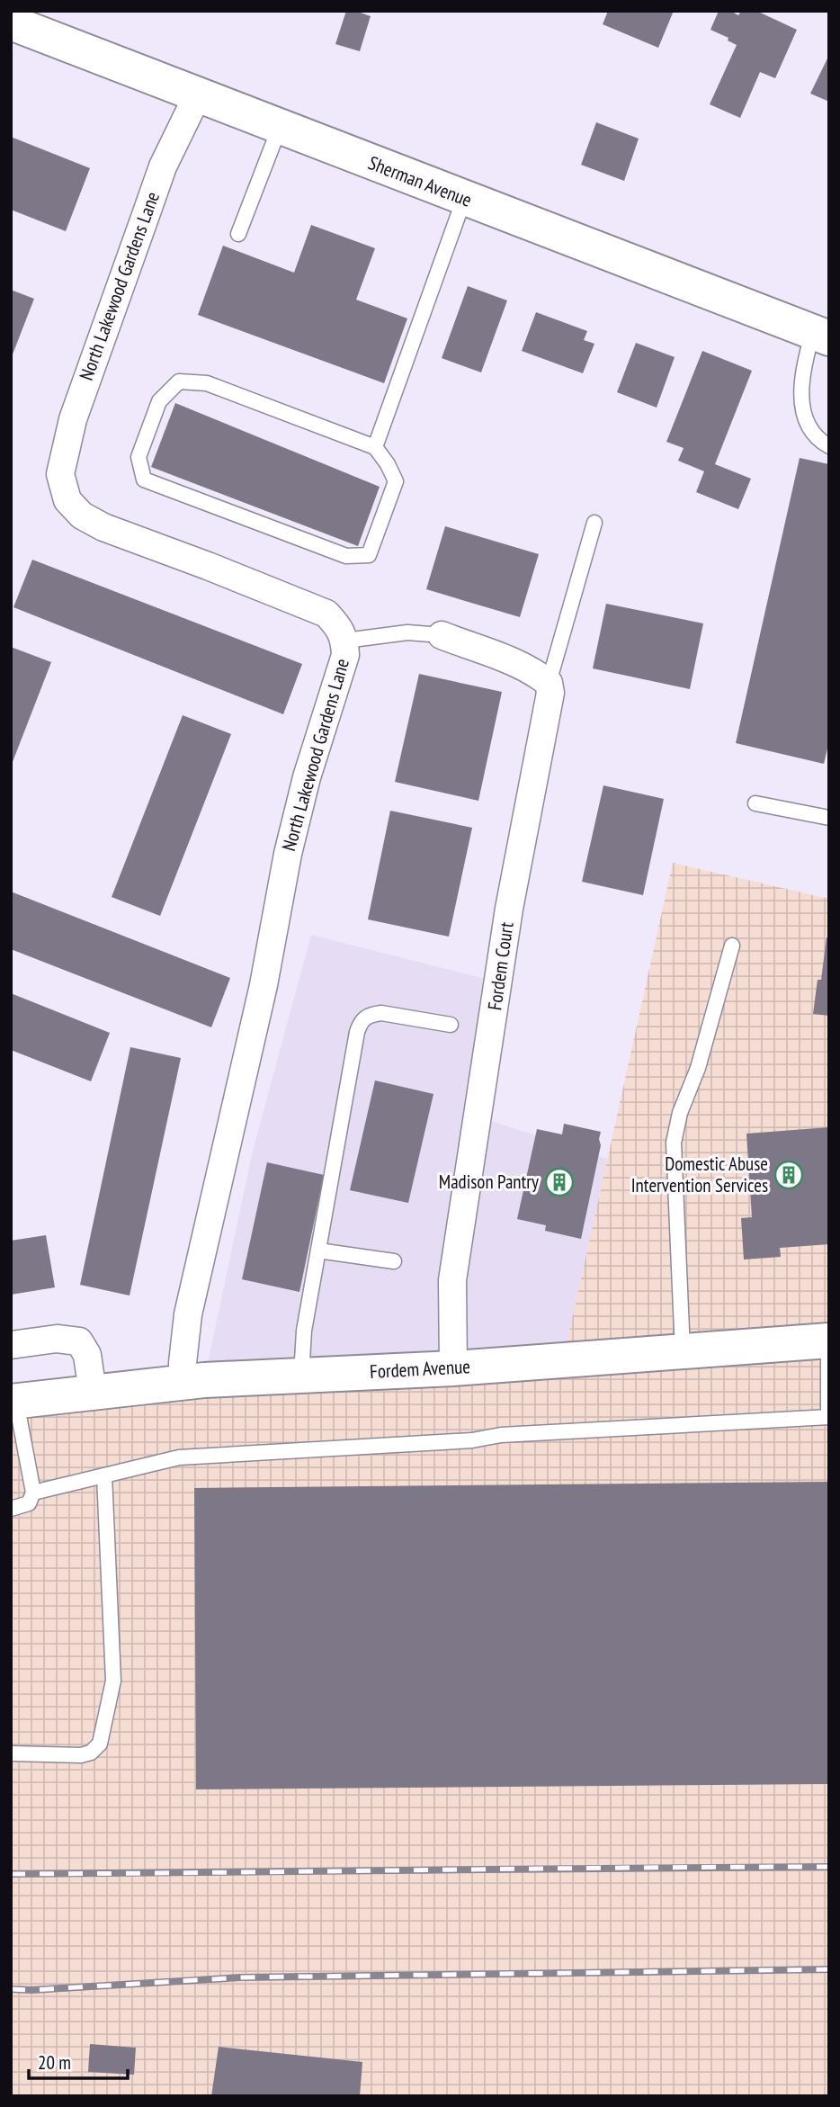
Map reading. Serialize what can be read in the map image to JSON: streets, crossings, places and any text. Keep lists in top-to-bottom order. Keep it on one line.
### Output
{"streets":{"street":["Sherman Avenue","North Lakewood Gardens Lane","Fordem Court","Fordem Avenue"]},"crossings":[["Sherman Avenue","North Lakewood Gardens Lane"],["North Lakewood Gardens Lane","Fordem Avenue"],["Fordem Court","Fordem Avenue"]],"places":{"building":["Domestic Abuse Intervention Services","Madison Pantry"]},"scale_bar":"20 m"}
